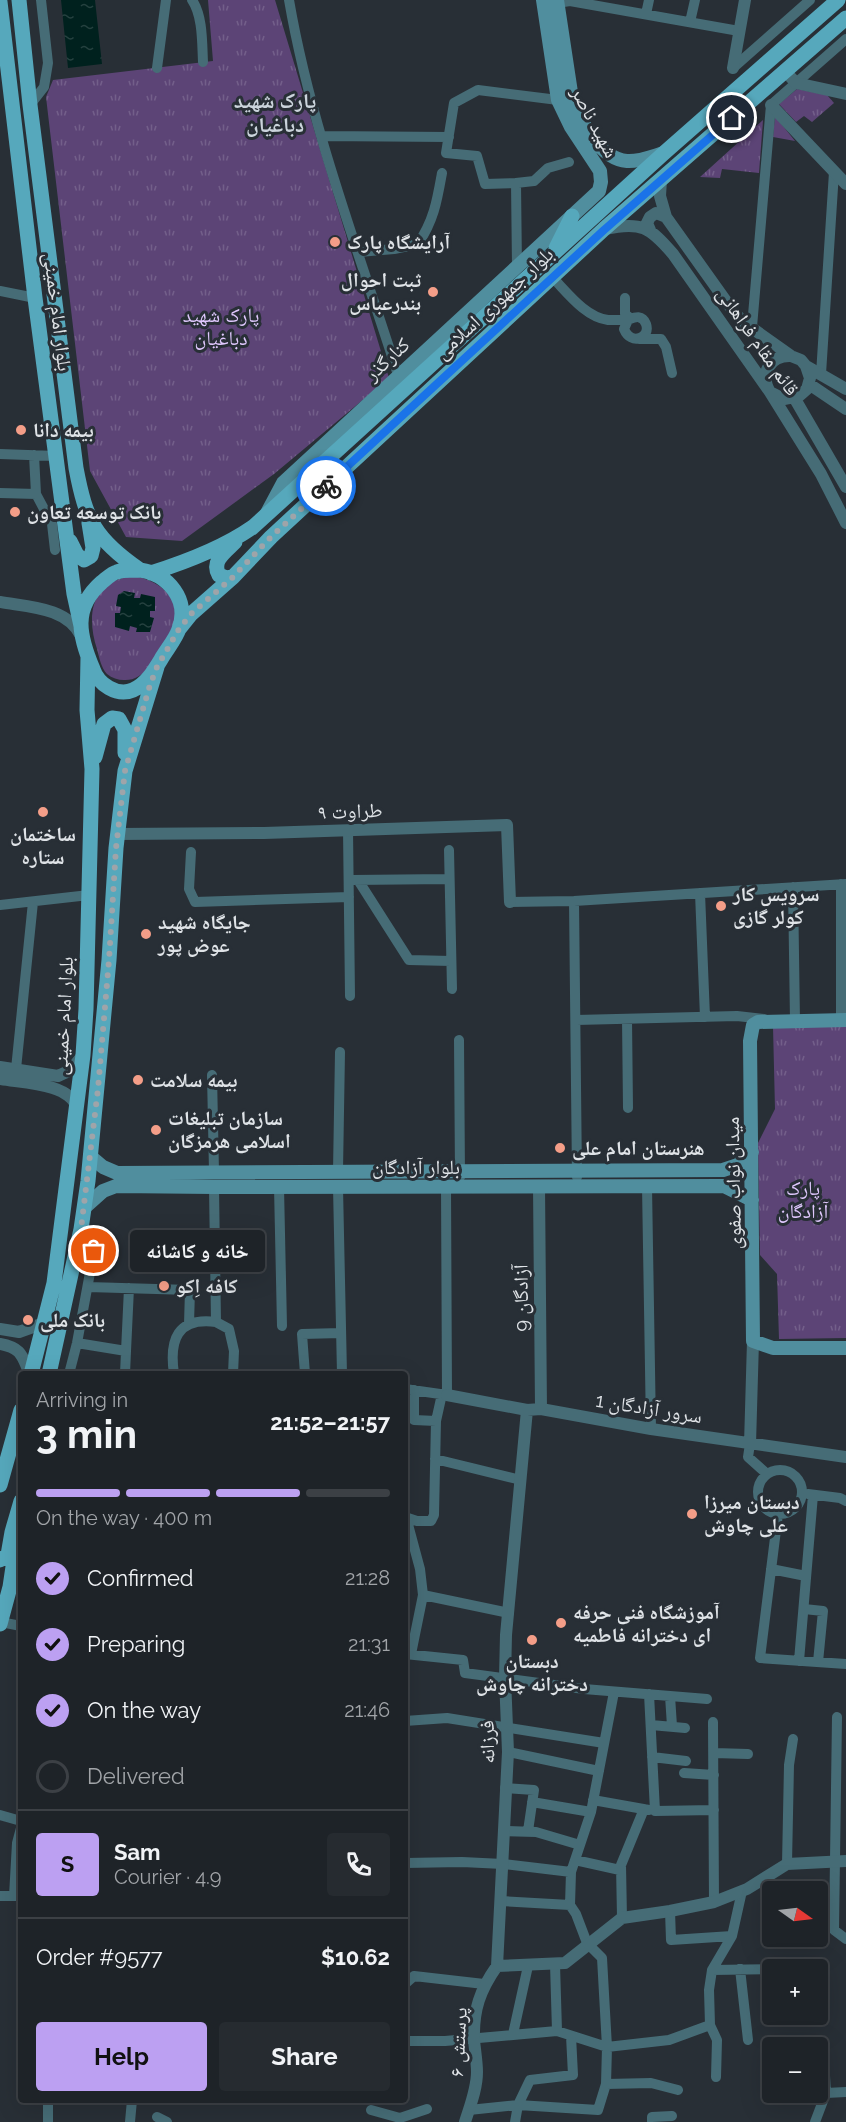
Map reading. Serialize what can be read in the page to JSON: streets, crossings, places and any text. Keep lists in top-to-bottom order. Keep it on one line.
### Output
{"streets":{"main road":["شهید ناصر","بلوار جمهوری اسلامی","بلوار امام خمینی","کنارگذر","بلوار آزادگان","میدان نواب صفوی"],"street":["قائم مقام فراهانی","طراوت ۹","آزادگان 9","سرور آزادگان 1","فرزانه","پرستش ۶"]},"crossings":[["شهید ناصر","بلوار جمهوری اسلامی"],["شهید ناصر","کنارگذر"],["بلوار جمهوری اسلامی","بلوار امام خمینی"],["بلوار جمهوری اسلامی","قائم مقام فراهانی"],["بلوار جمهوری اسلامی","کنارگذر"],["بلوار امام خمینی","طراوت ۹"],["بلوار امام خمینی","بلوار آزادگان"],["بلوار آزادگان","میدان نواب صفوی"],["بلوار آزادگان","آزادگان 9"],["آزادگان 9","سرور آزادگان 1"],["سرور آزادگان 1","فرزانه"],["فرزانه","پرستش ۶"]],"districts":["پارک شهید دباغیان"],"parks":["پارک شهید دباغیان","پارک آزادگان"],"places":["آرایشگاه پارک","ثبت احوال بندرعباس","بیمه دانا","بانک توسعه تعاون","ساختمان ستاره","سرویس کار کولر گازی","جایگاه شهید عوض پور","بیمه سلامت","سازمان تبلیغات اسلامی هرمزگان","هنرستان امام علی","خانه و کاشانه","کافه اِکو","بانک ملی","دبستان میرزا علی چاوش","آموزشگاه فنی حرفه ای دخترانه فاطمیه","دبستان دخترانه چاوش"],"north":"right","page":{"bubble":"خانه و کاشانه","heading":["3 min","Arriving in","21:52–21:57"],"panel":["Sam","Courier · 4.9","Order #9577","$10.62"],"bar":"On the way · 400 m","list":[["Confirmed","21:28"],["Preparing","21:31"],["On the way","21:46"],"Delivered"],"round":"S","map_buttons":["+","−"],"buttons":["Help","Share"]}}
